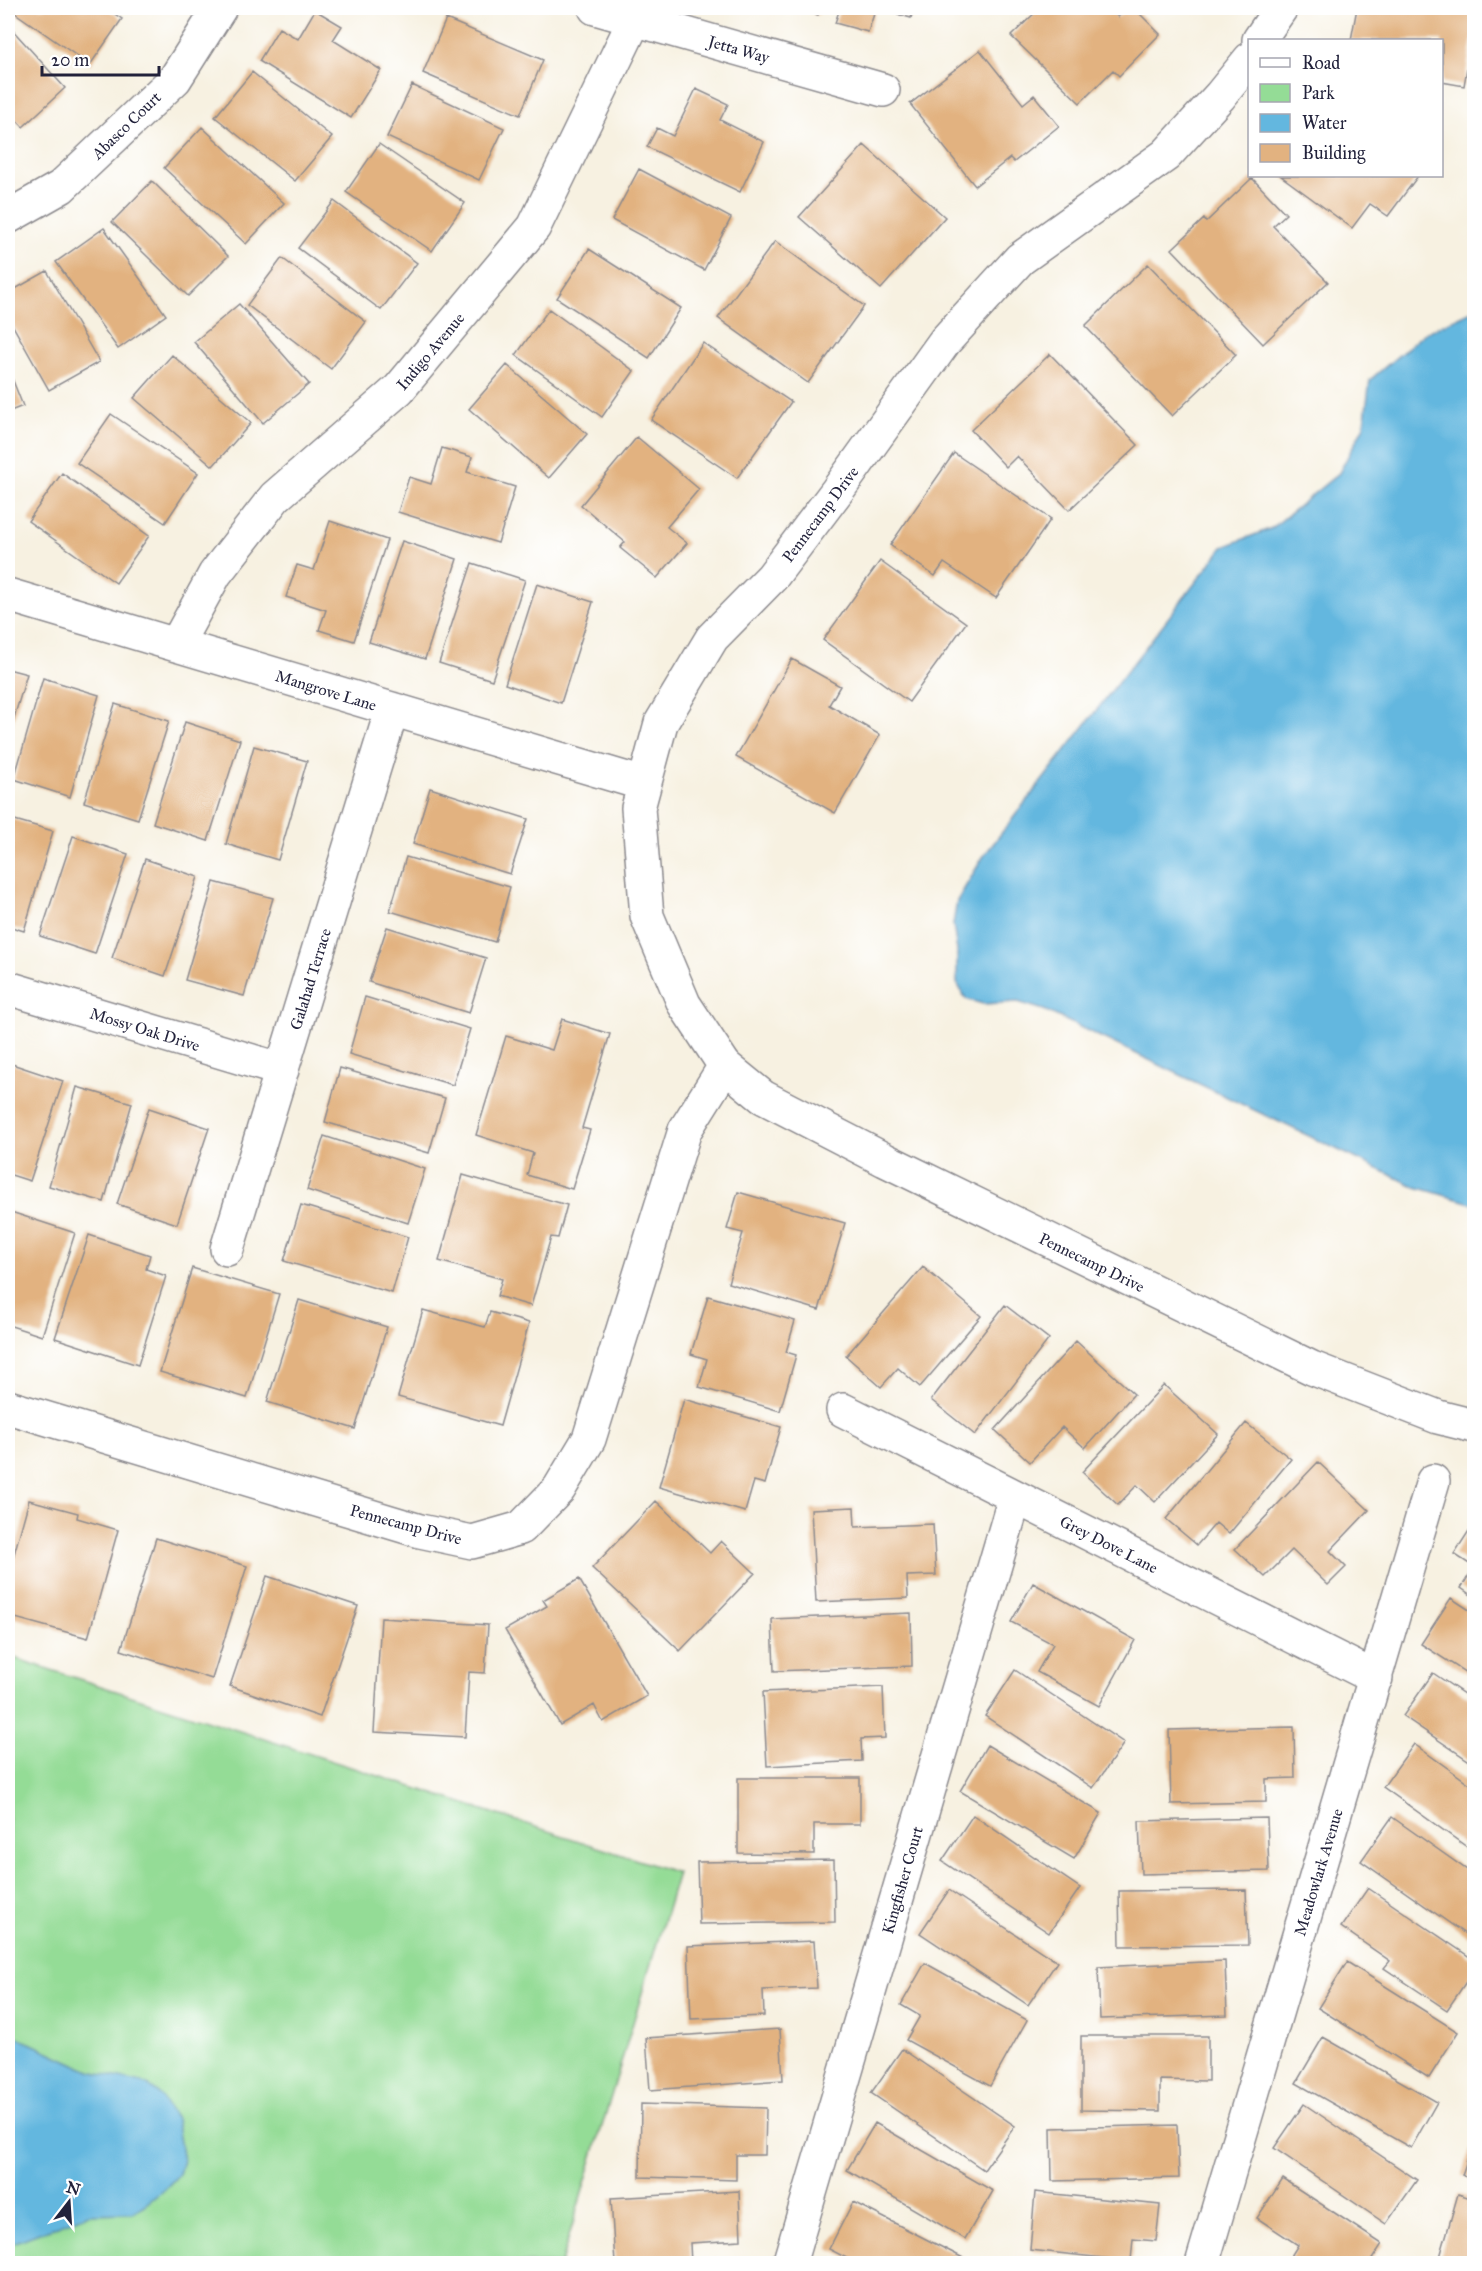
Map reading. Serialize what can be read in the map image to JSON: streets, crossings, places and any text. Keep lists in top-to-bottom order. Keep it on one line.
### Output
{"streets":{"street":["Jetta Way","Abasco Court","Indigo Avenue","Pennecamp Drive","Mangrove Lane","Galahad Terrace","Mossy Oak Drive","Grey Dove Lane","Meadowlark Avenue","Kingfisher Court"]},"crossings":[["Jetta Way","Indigo Avenue"],["Indigo Avenue","Mangrove Lane"],["Pennecamp Drive","Mangrove Lane"],["Mangrove Lane","Galahad Terrace"],["Galahad Terrace","Mossy Oak Drive"],["Grey Dove Lane","Meadowlark Avenue"],["Grey Dove Lane","Kingfisher Court"]],"legend":["Road","Park","Water","Building"],"scale_bar":"20 m","north":"top"}
